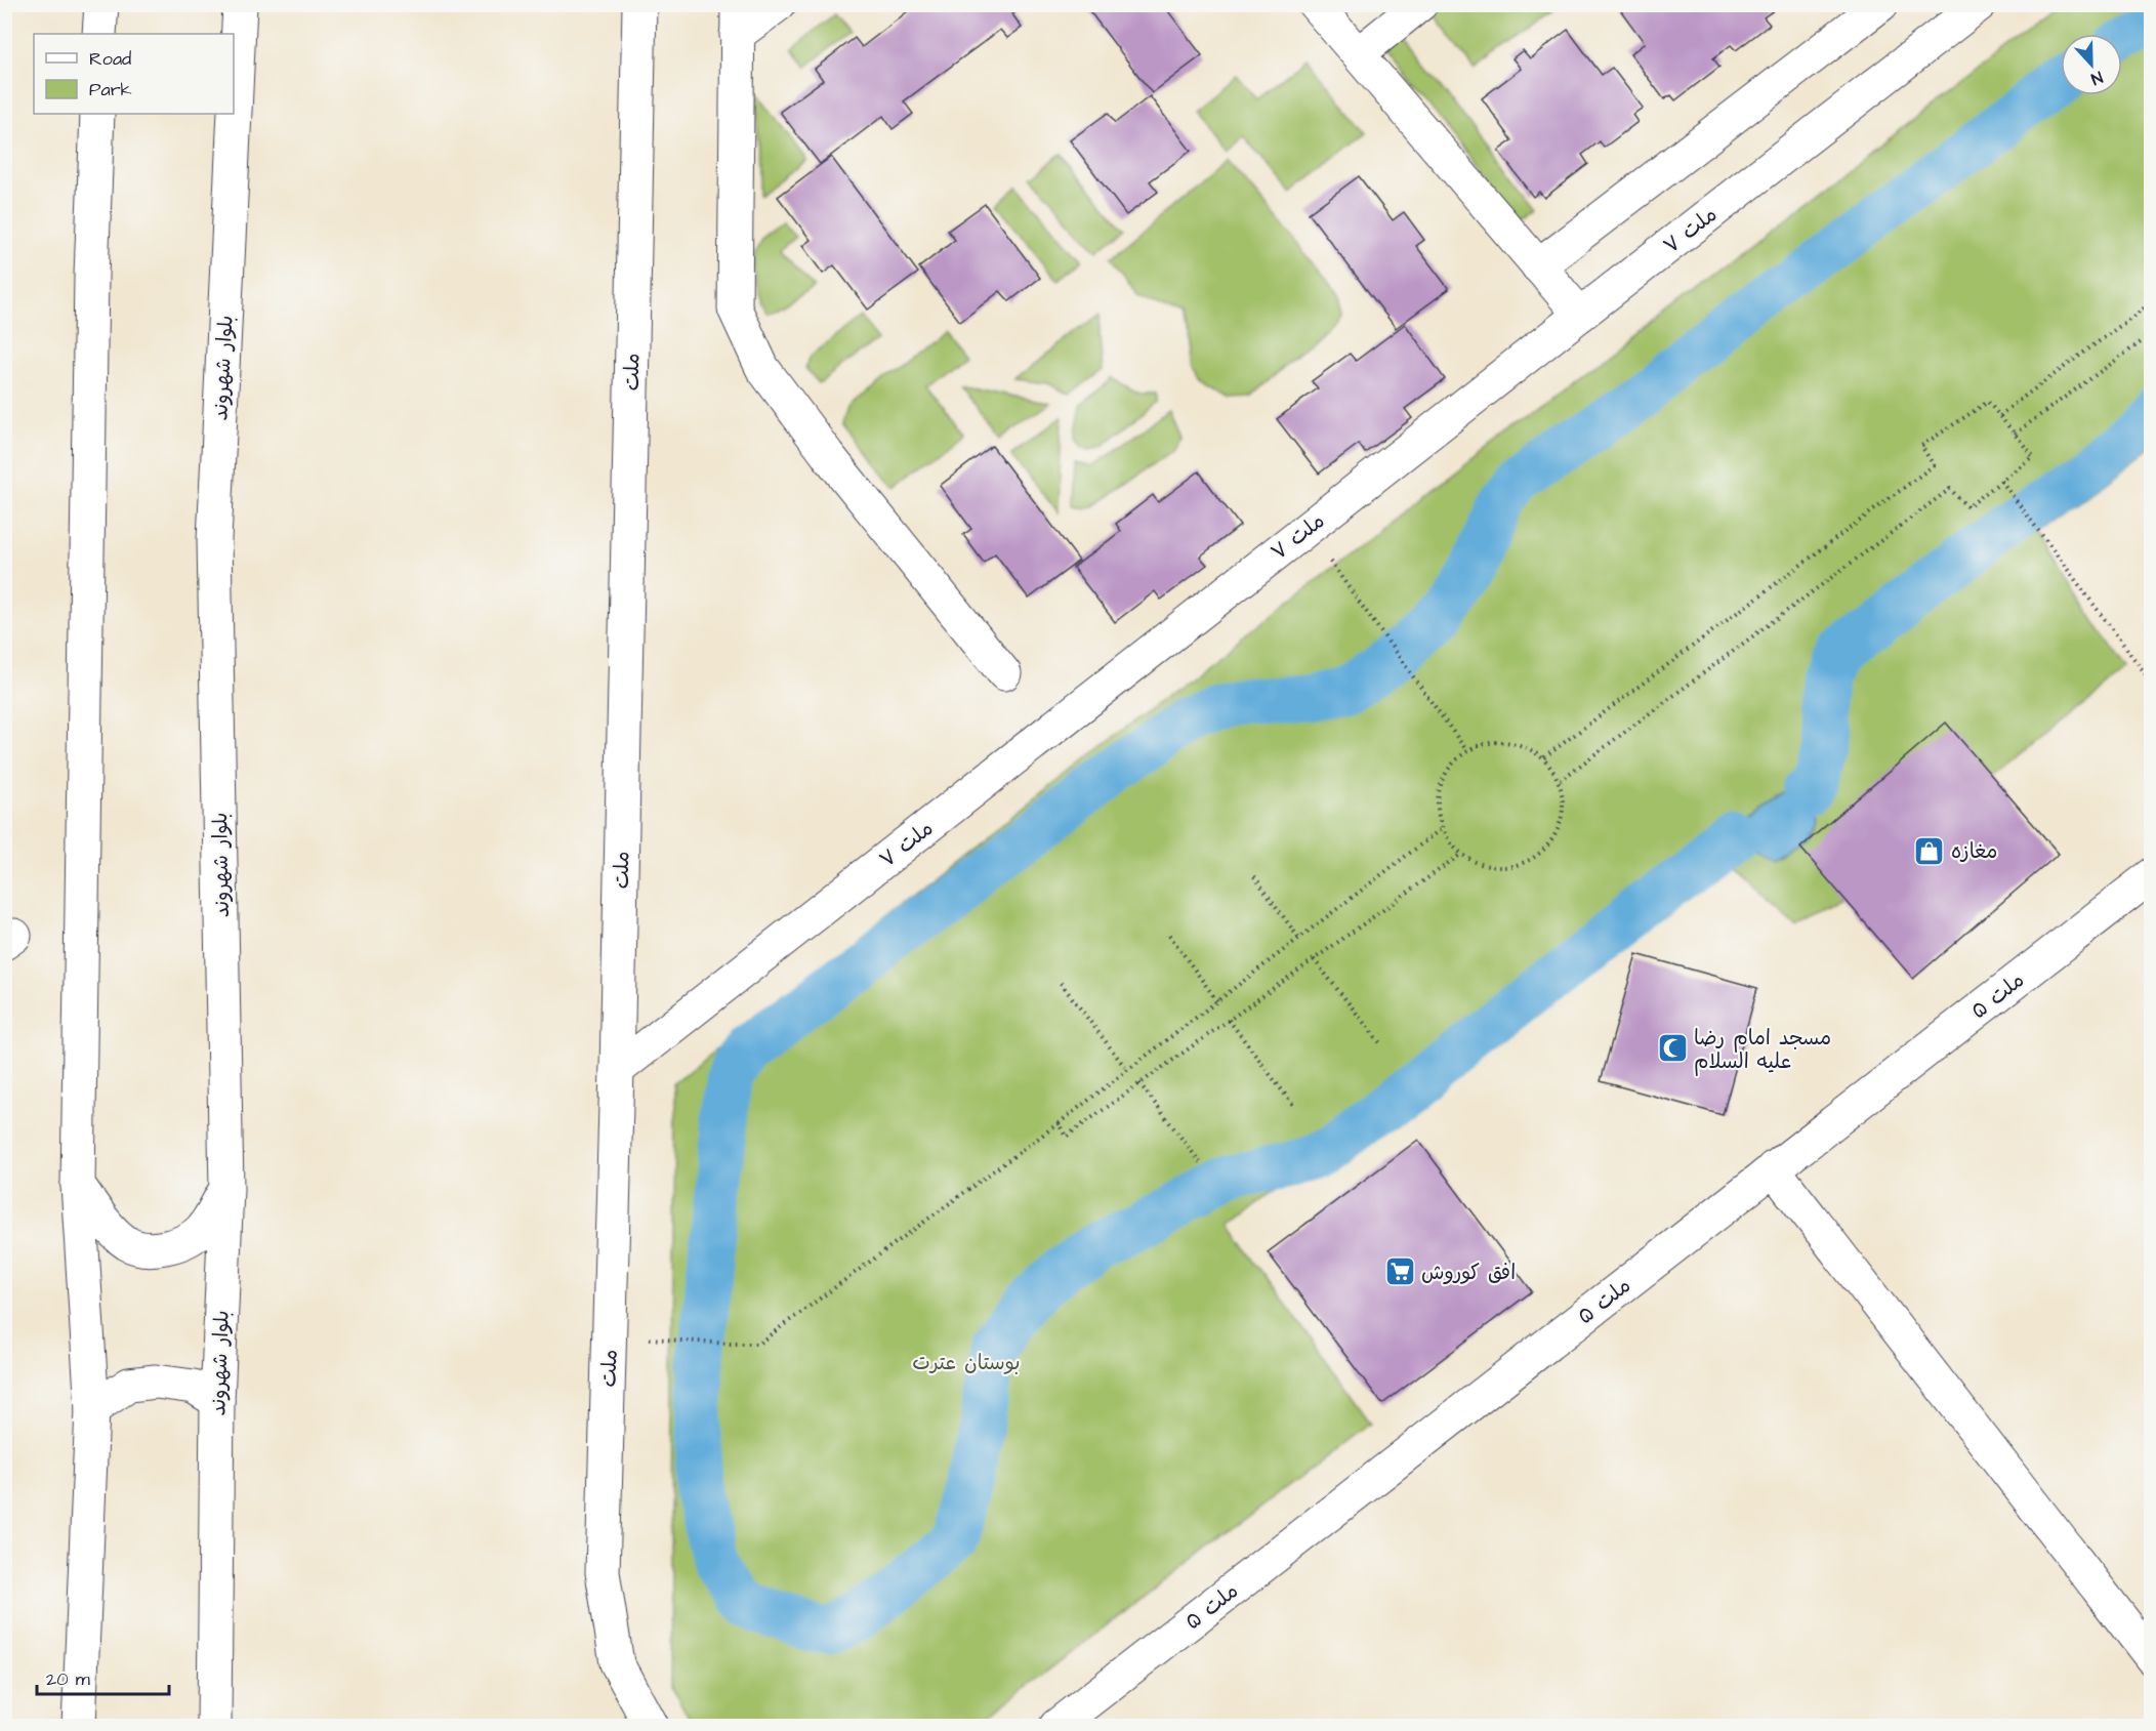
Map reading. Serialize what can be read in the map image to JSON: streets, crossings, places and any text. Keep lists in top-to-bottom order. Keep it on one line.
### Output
{"streets":{"street":["ملت ۷","بلوار شهروند","ملت","ملت ۵"]},"crossings":[["ملت ۷","ملت"]],"parks":["بوستان عترت"],"places":{"shop":["مغازه"],"mosque":["مسجد امام رضا علیه السلام"],"supermarket":["افق کوروش"]},"legend":["Road","Park"],"scale_bar":"20 m","north":"bottom"}
